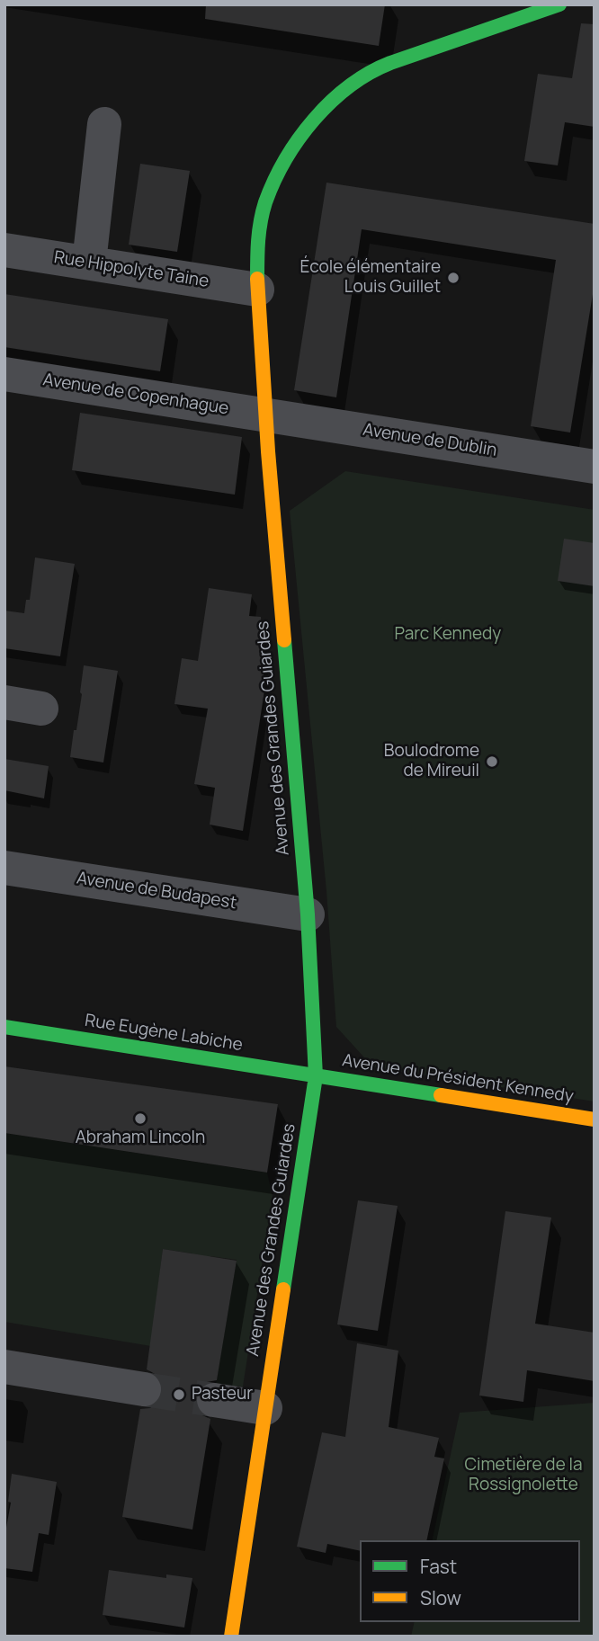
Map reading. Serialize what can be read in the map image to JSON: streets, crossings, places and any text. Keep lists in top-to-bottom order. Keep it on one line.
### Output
{"streets":{"street":["Rue Hippolyte Taine","Avenue de Copenhague","Avenue de Dublin","Avenue des Grandes Guiardes","Avenue de Budapest","Rue Eugène Labiche","Avenue du Président Kennedy"]},"crossings":[["Rue Hippolyte Taine","Avenue des Grandes Guiardes"],["Avenue de Copenhague","Avenue de Dublin"],["Avenue de Copenhague","Avenue des Grandes Guiardes"],["Avenue de Dublin","Avenue des Grandes Guiardes"],["Avenue des Grandes Guiardes","Avenue de Budapest"],["Avenue des Grandes Guiardes","Rue Eugène Labiche"],["Avenue des Grandes Guiardes","Avenue du Président Kennedy"],["Rue Eugène Labiche","Avenue du Président Kennedy"]],"parks":["Parc Kennedy","Cimetière de la Rossignolette"],"places":["École élémentaire Louis Guillet","Boulodrome de Mireuil","Abraham Lincoln","Pasteur"],"legend":["Fast","Slow"]}
